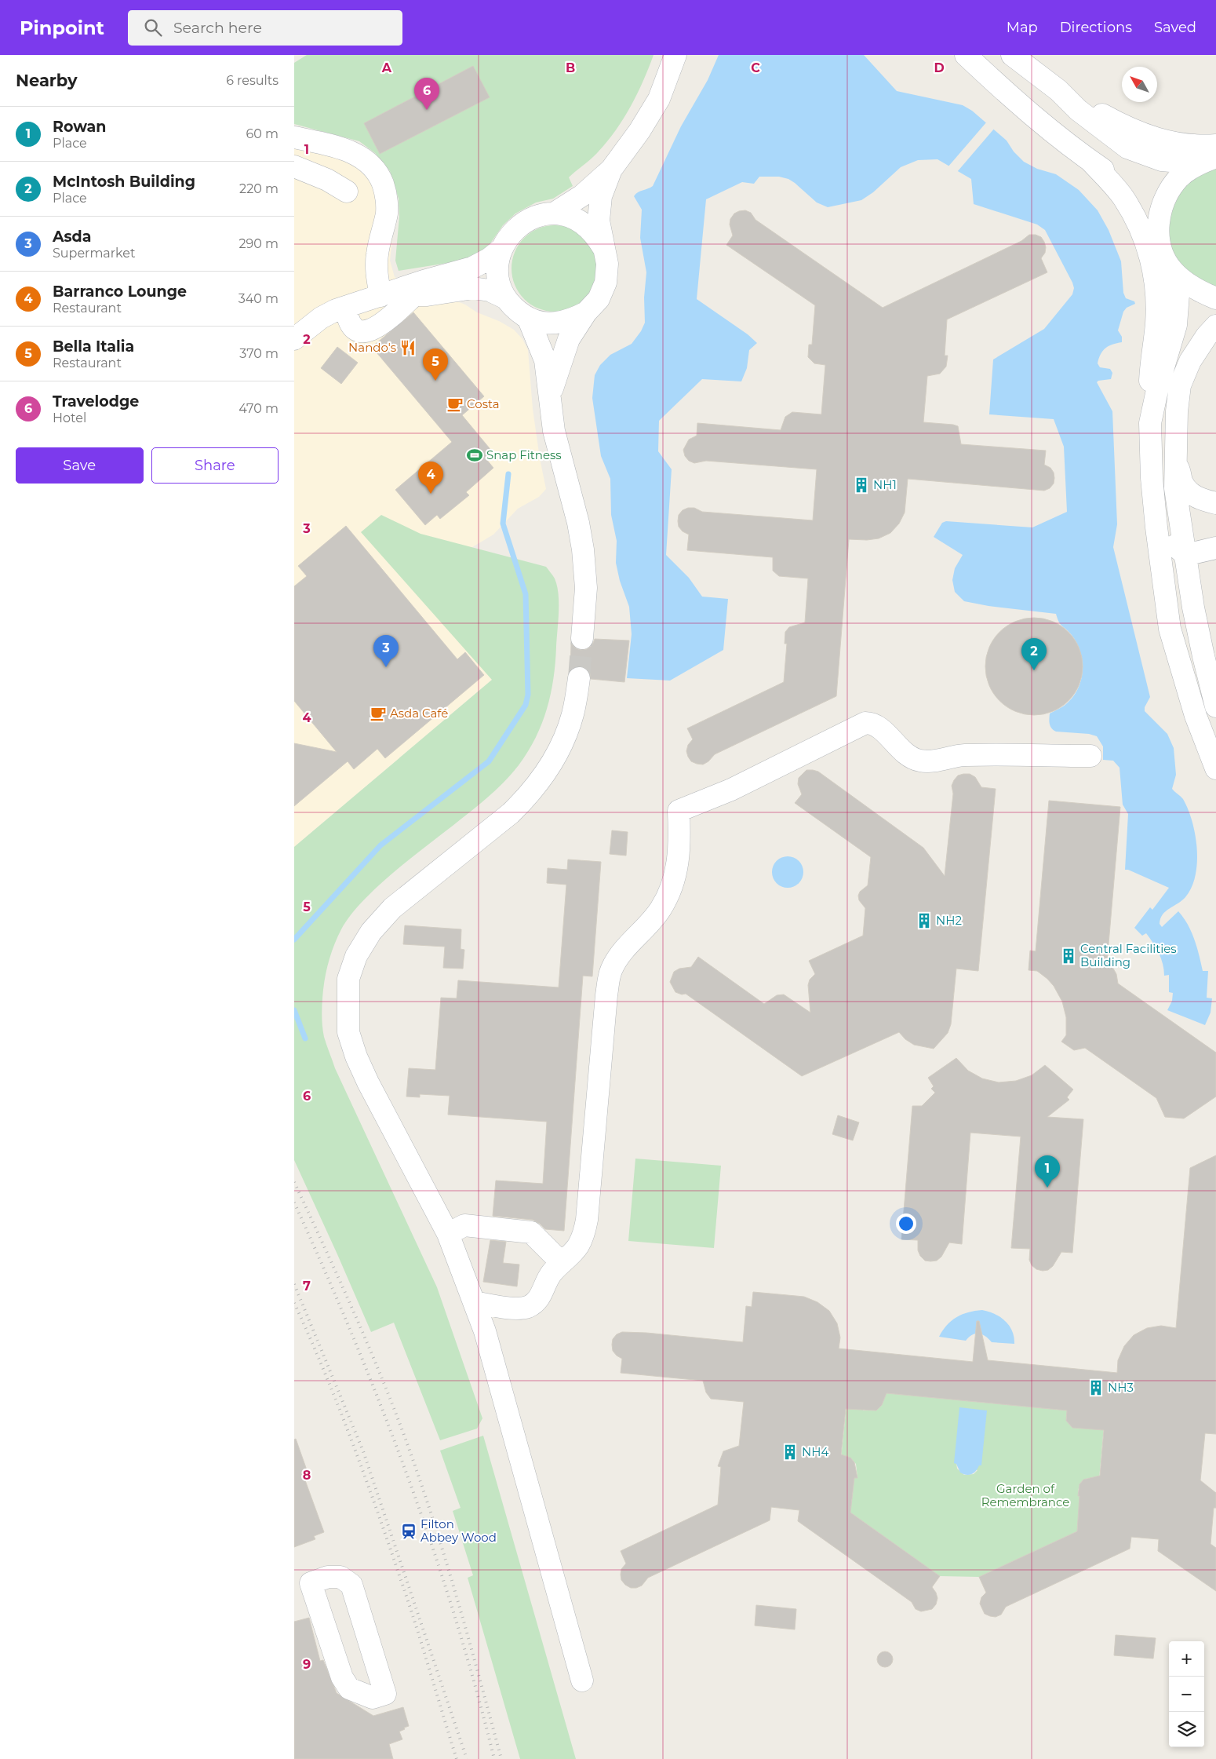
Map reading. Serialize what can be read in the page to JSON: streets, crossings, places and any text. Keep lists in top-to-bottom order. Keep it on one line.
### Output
{"parks":["Garden of Remembrance"],"places":{"restaurant":["Nando's"],"cafe":["Costa","Asda Café"],"sports":["Snap Fitness"],"building":["NH1","NH2","Central Facilities Building","NH3","NH4"],"station":["Filton Abbey Wood"]},"north":"top left","page":{"header":"Pinpoint","search":"Search here","nav":["Map","Directions","Saved"],"heading":["Nearby","6 results"],"pins":["6","5","4","3","2","1"],"list":[{"mark":"1","name":"Rowan","note":"Place","value":"60 m"},{"mark":"2","name":"McIntosh Building","note":"Place","value":"220 m"},{"mark":"3","name":"Asda","note":"Supermarket","value":"290 m"},{"mark":"4","name":"Barranco Lounge","note":"Restaurant","value":"340 m"},{"mark":"5","name":"Bella Italia","note":"Restaurant","value":"370 m"},{"mark":"6","name":"Travelodge","note":"Hotel","value":"470 m"}],"buttons":["Save","Share"],"map_buttons":["+","−"]},"grid":{"columns":["A","B","C","D"],"rows":["1","2","3","4","5","6","7","8","9"]}}
